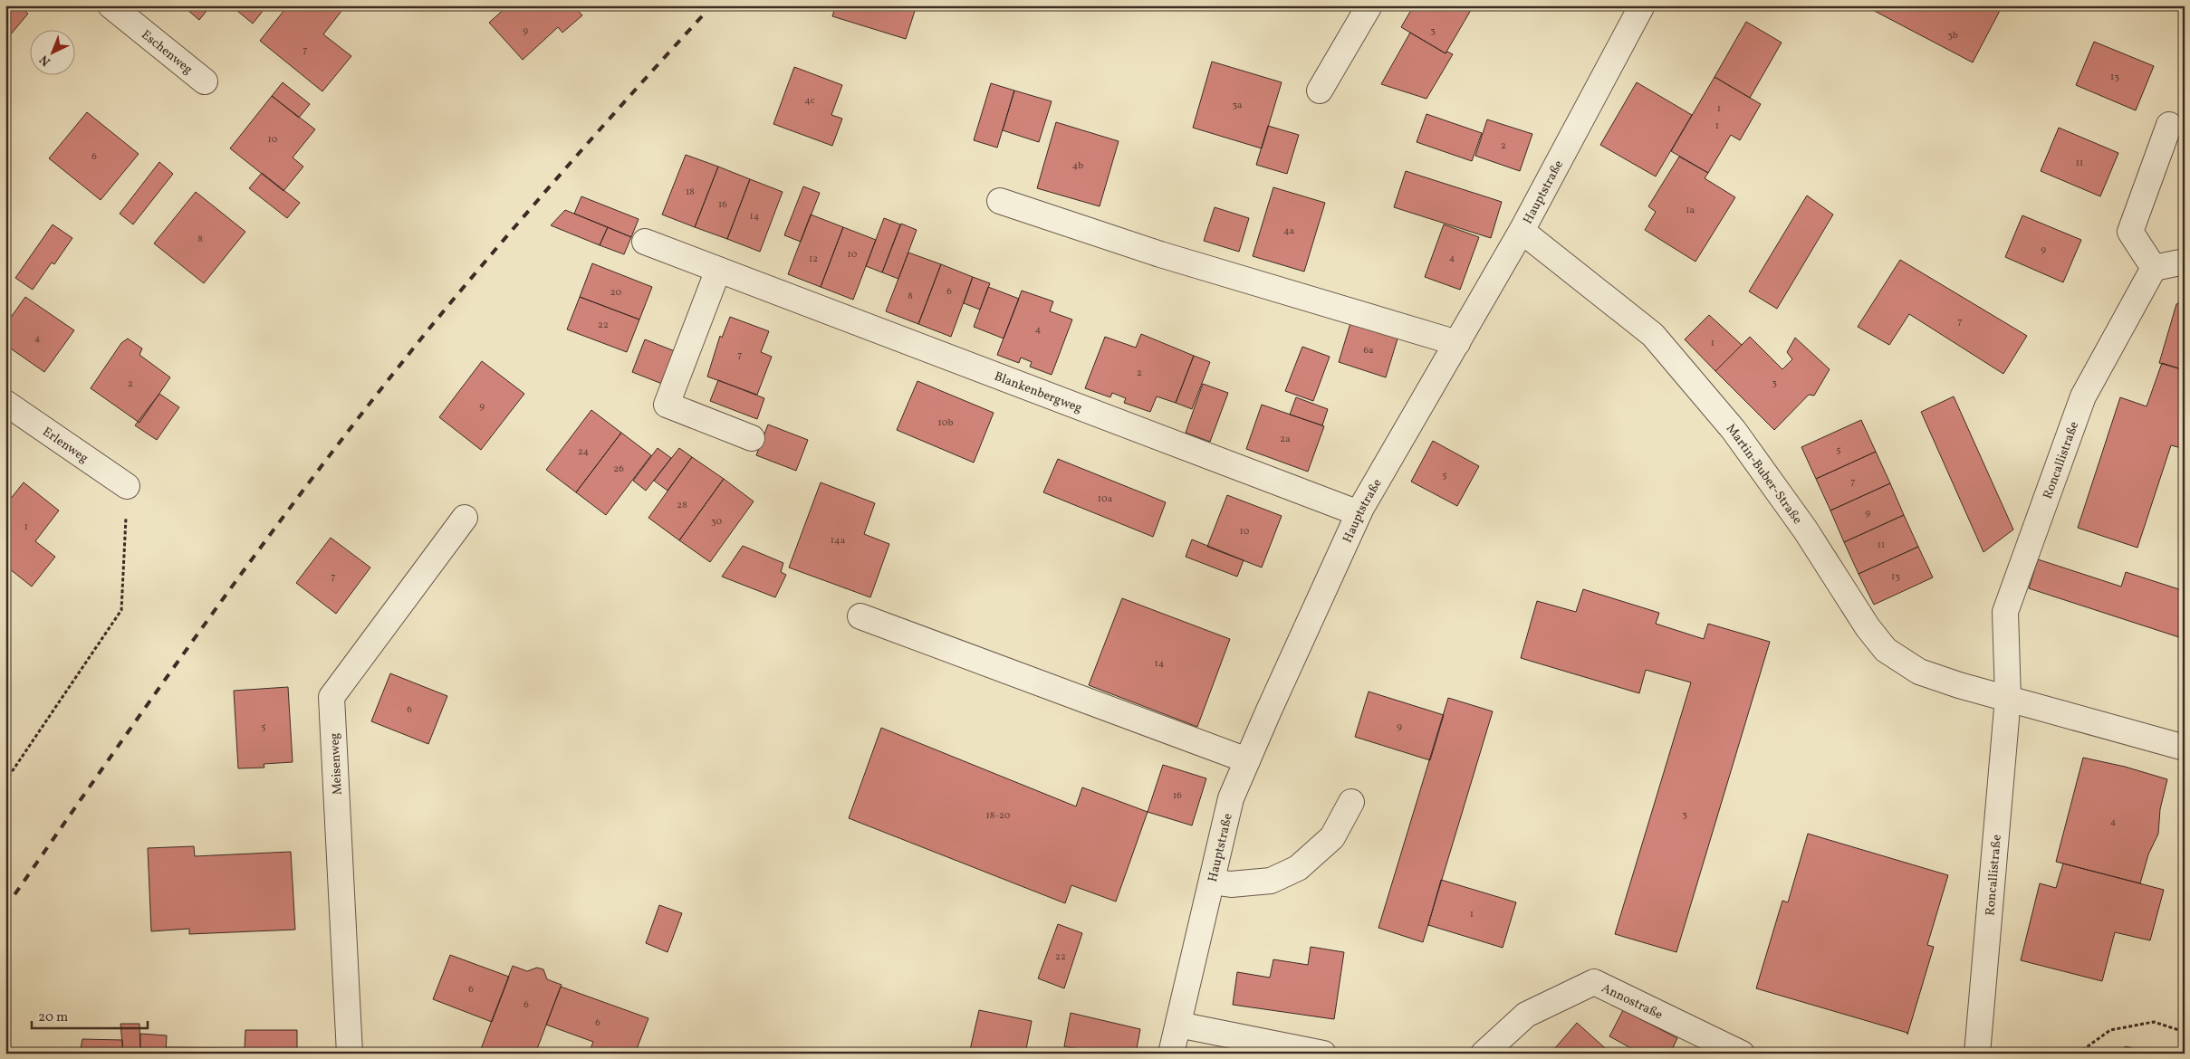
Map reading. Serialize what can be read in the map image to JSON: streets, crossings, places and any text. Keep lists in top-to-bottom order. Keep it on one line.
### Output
{"streets":{"street":["Eschenweg","Hauptstraße","Blankenbergweg","Erlenweg","Roncallistraße","Martin-Buber-Straße","Meisenweg","Annostraße"]},"crossings":[["Hauptstraße","Blankenbergweg"],["Hauptstraße","Martin-Buber-Straße"],["Roncallistraße","Martin-Buber-Straße"]],"house_numbers":["9","3","3b","7","13","4c","3a","1","1","10","2","6","11","4b","18","16","1a","14","4a","8","9","10","4","12","6","20","8","7","22","4","4","1","6a","7","2","3","2","9","10b","2a","5","24","26","5","7","10a","28","9","30","1","10","14a","11","7","13","14","6","5","9","16","3","18-20","4","1","22","6","6","6"],"scale_bar":"20 m","north":"bottom left"}
